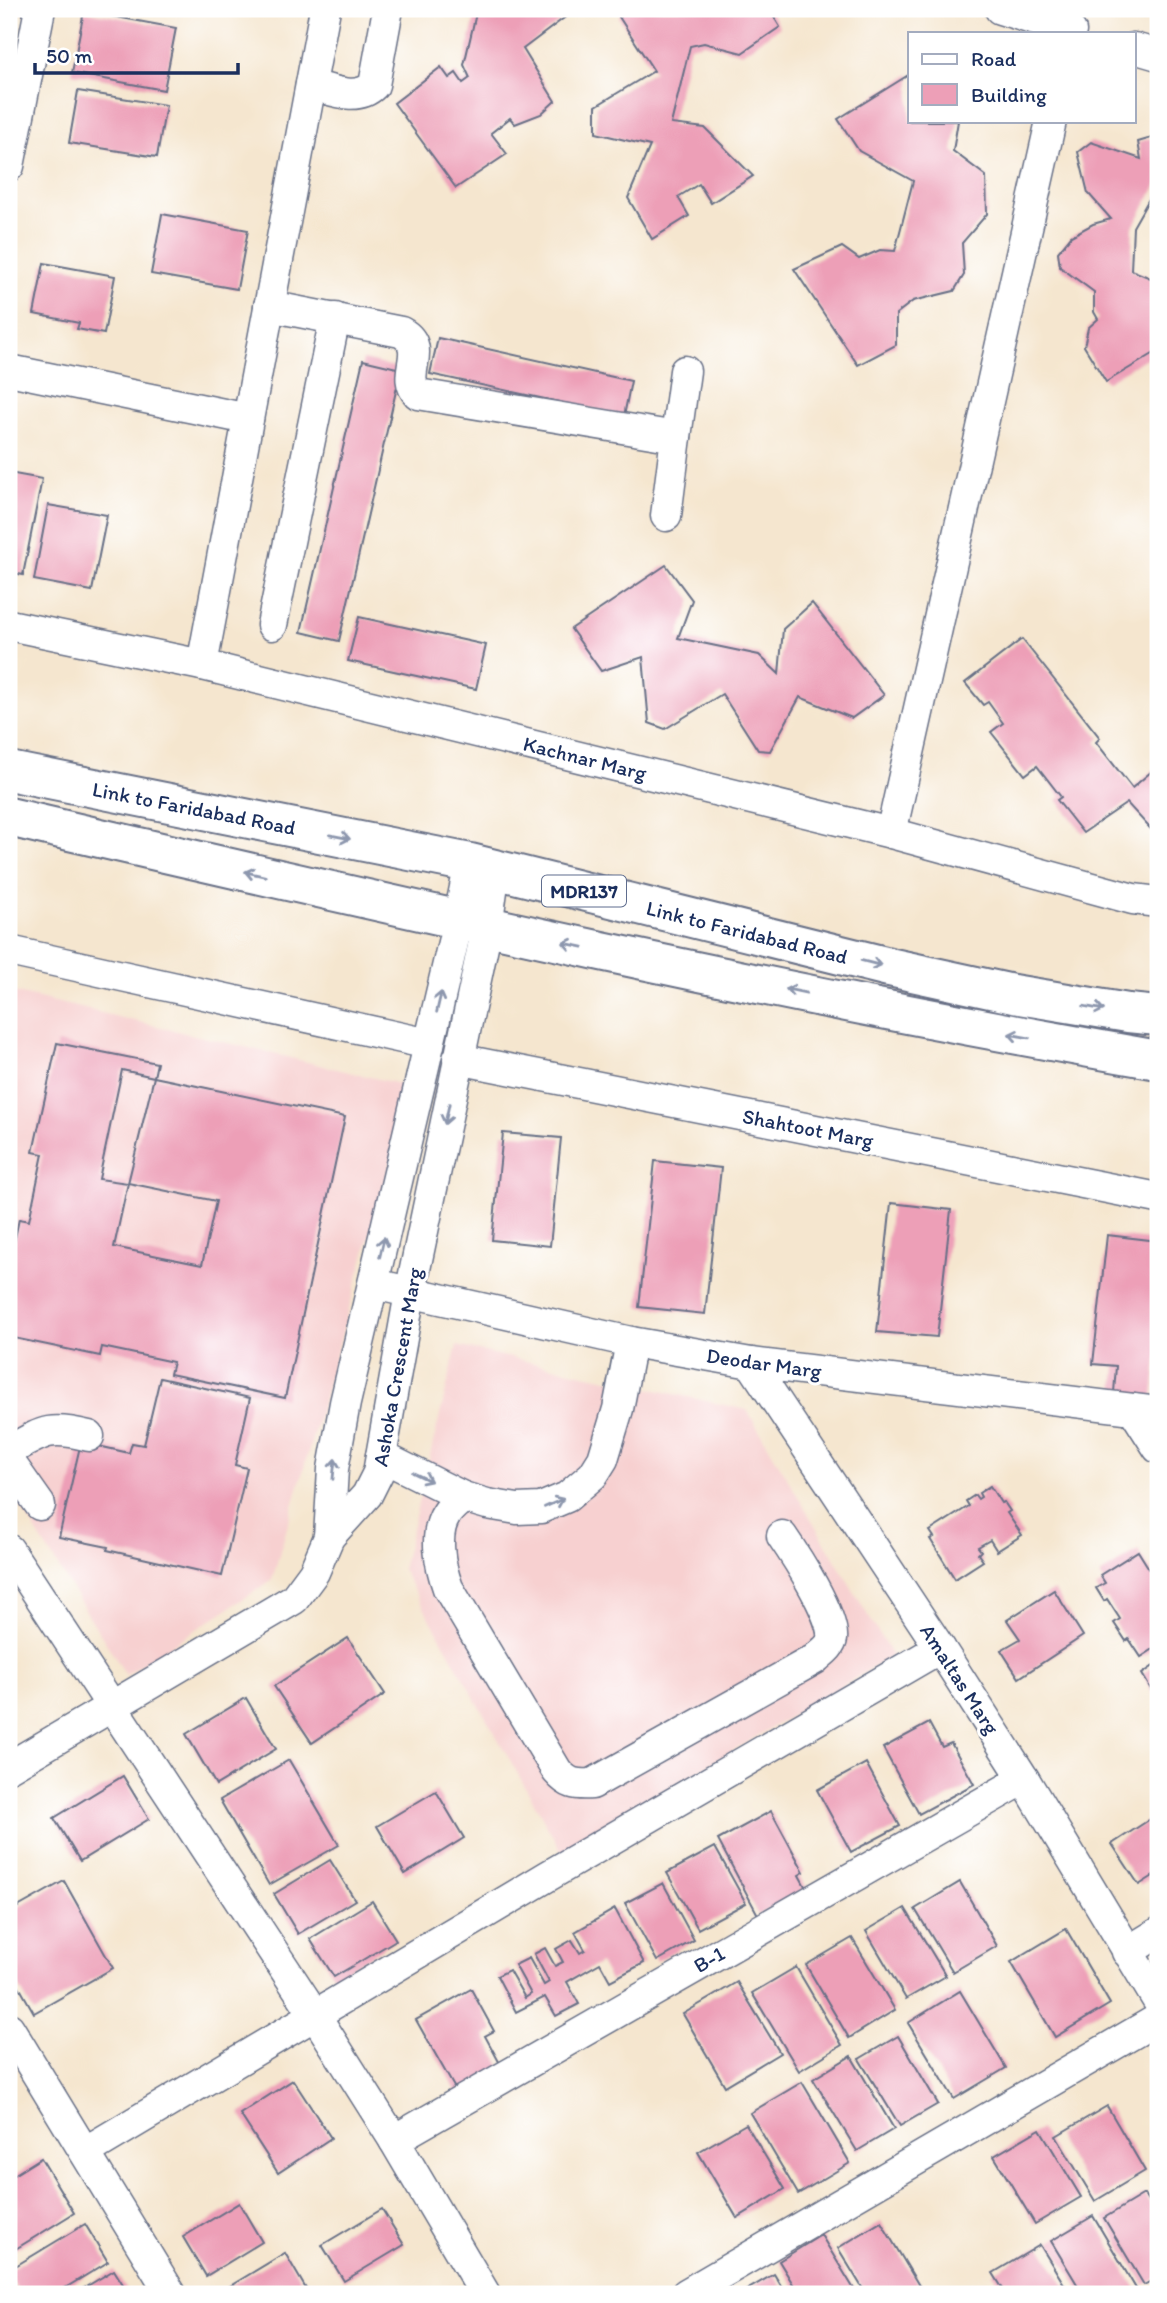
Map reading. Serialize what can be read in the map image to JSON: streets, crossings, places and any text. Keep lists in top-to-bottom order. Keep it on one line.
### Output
{"streets":{"main road":["Link to Faridabad Road","MDR137"],"street":["Kachnar Marg","Shahtoot Marg","Deodar Marg","Ashoka Crescent Marg","Amaltas Marg","B-1"]},"crossings":[["Link to Faridabad Road","Ashoka Crescent Marg"],["Shahtoot Marg","Ashoka Crescent Marg"],["Deodar Marg","Ashoka Crescent Marg"],["Deodar Marg","Amaltas Marg"],["Amaltas Marg","B-1"]],"legend":["Road","Building"],"scale_bar":"50 m"}
